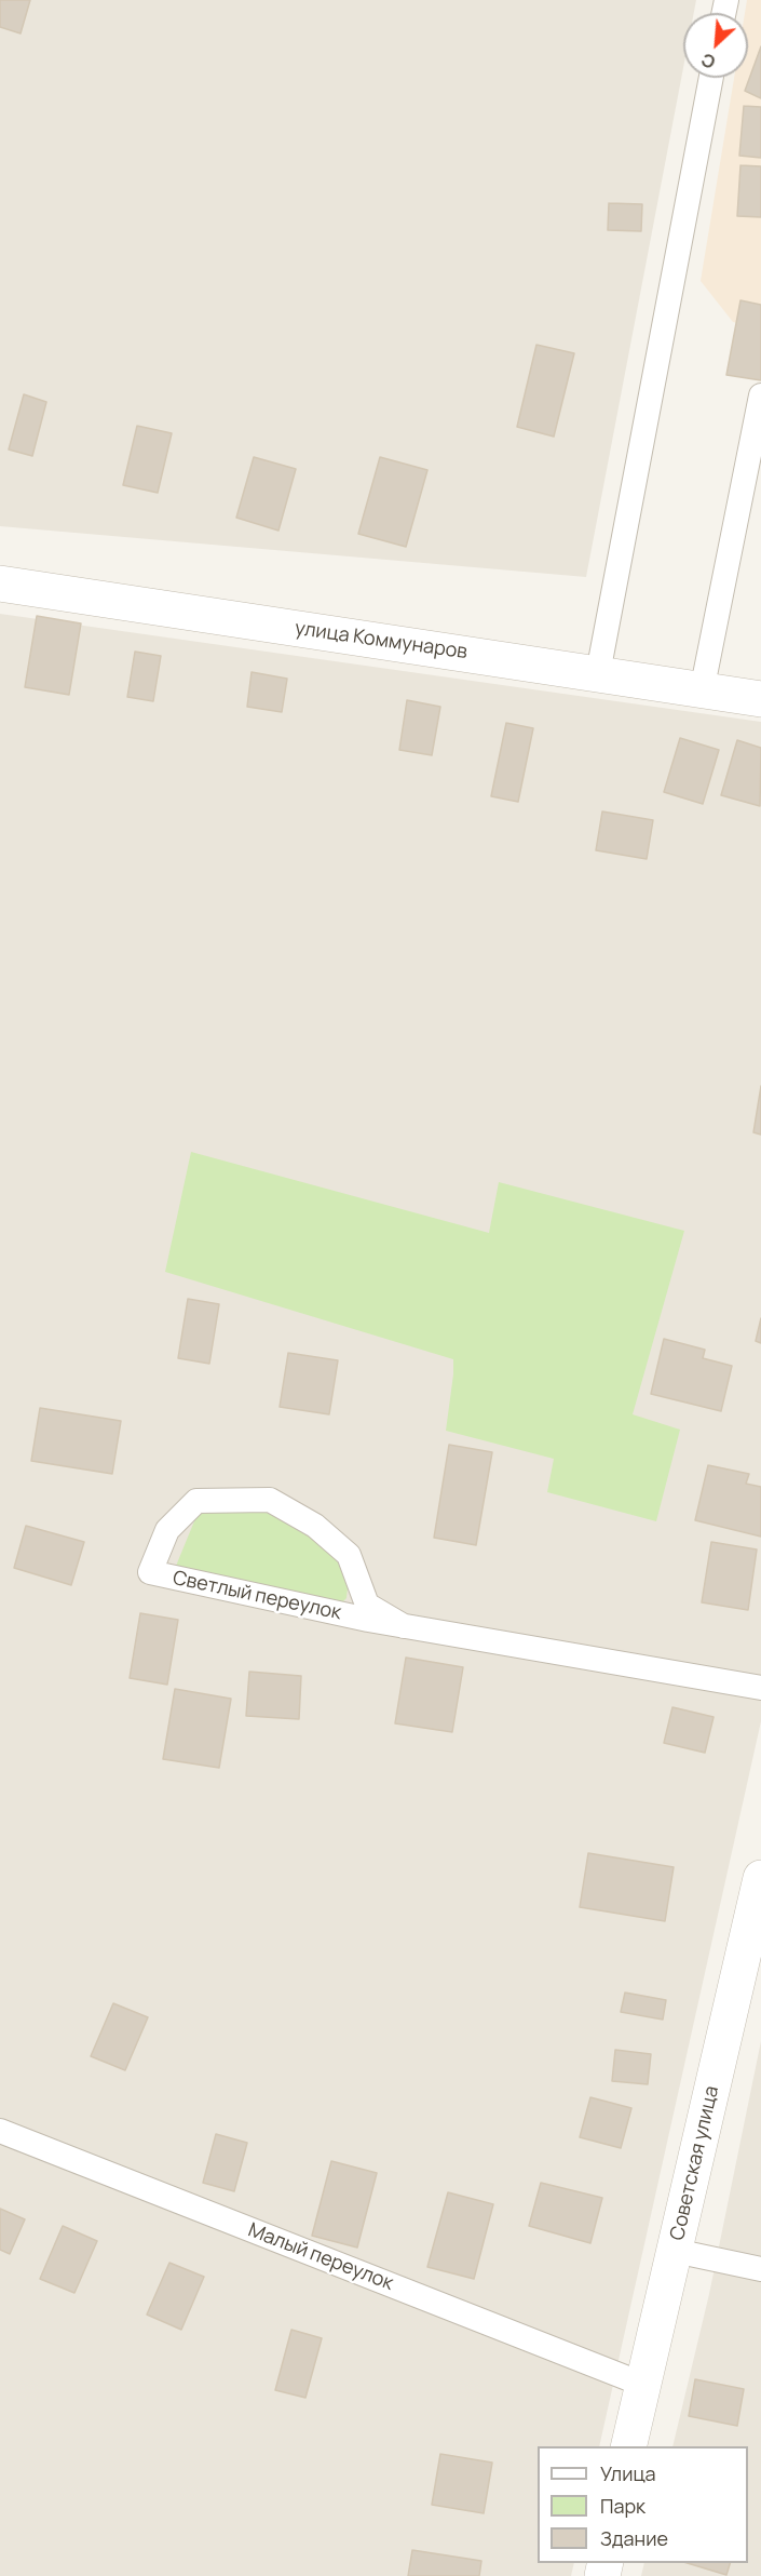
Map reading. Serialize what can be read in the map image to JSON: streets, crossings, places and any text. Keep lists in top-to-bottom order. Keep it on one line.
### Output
{"streets":{"street":["улица Коммунаров","Советская улица"],"lane":["Светлый переулок","Малый переулок"]},"crossings":[["Советская улица","Малый переулок"]],"legend":["Улица","Парк","Здание"],"north":"bottom left"}
